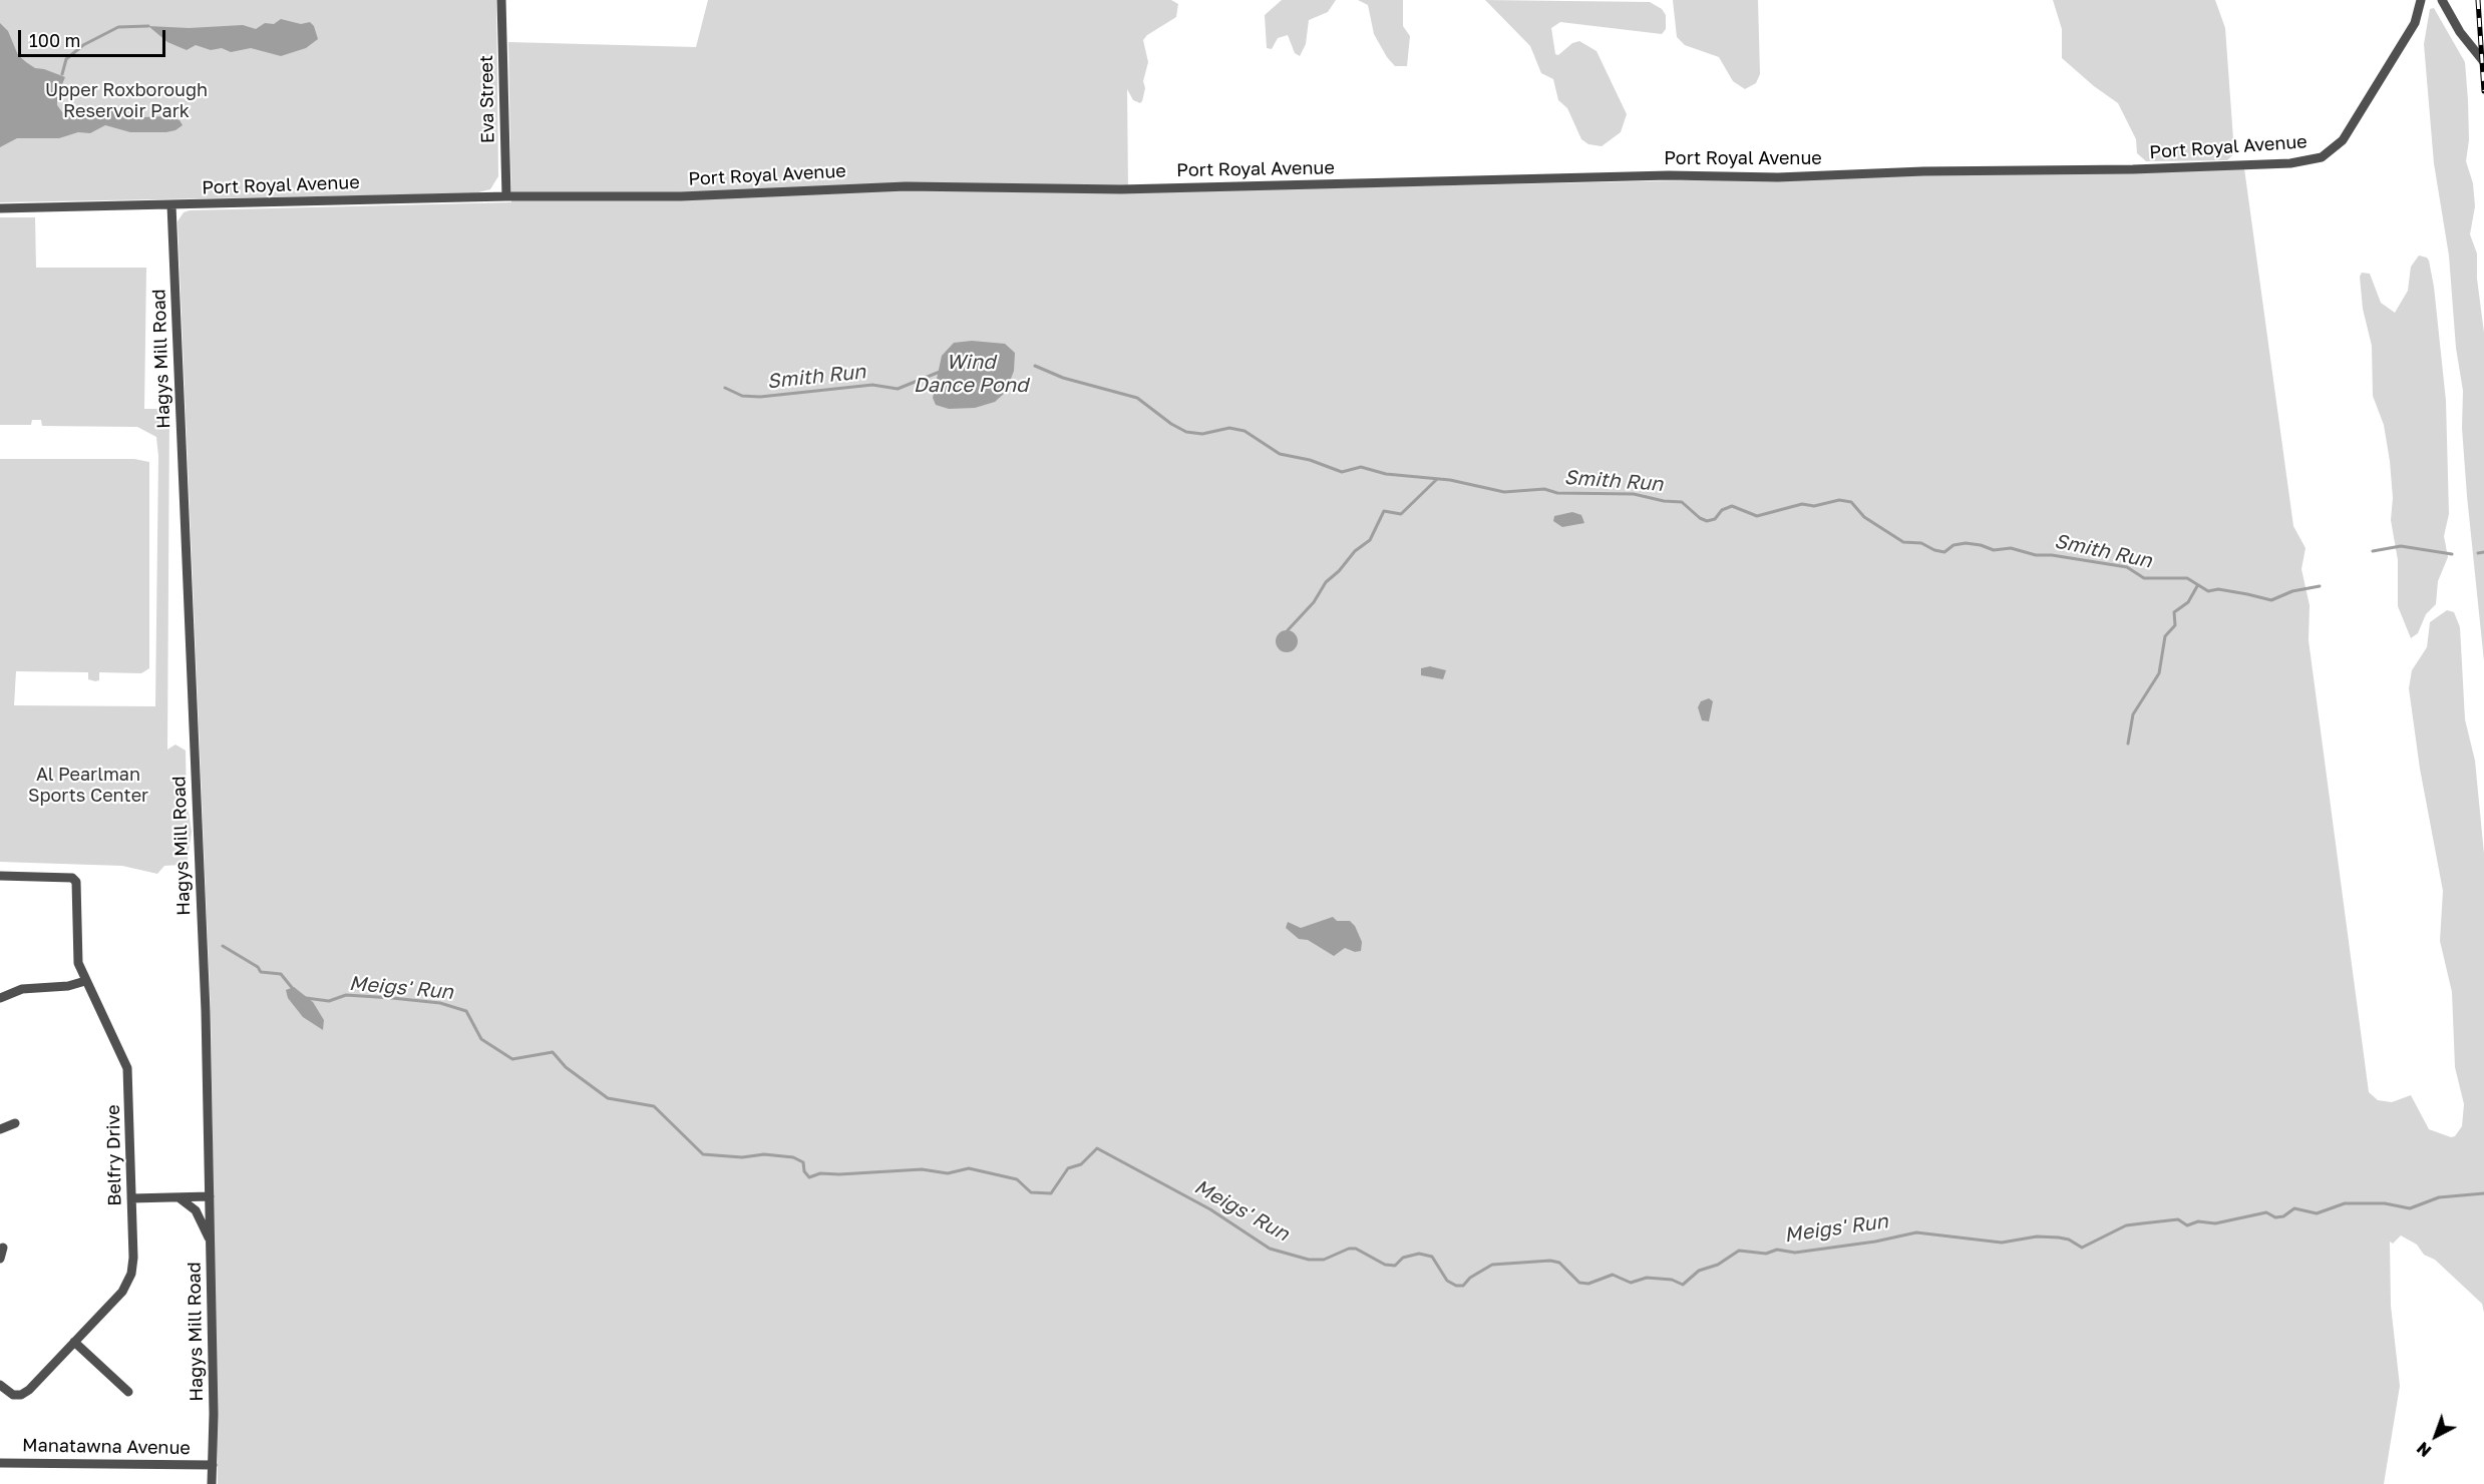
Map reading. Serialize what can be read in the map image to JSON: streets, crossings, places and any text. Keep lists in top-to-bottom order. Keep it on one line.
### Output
{"streets":{"street":["Eva Street","Port Royal Avenue","Hagys Mill Road","Belfry Drive","Manatawna Avenue"]},"crossings":[["Eva Street","Port Royal Avenue"],["Port Royal Avenue","Hagys Mill Road"],["Hagys Mill Road","Manatawna Avenue"]],"water":["Wind Dance Pond","Smith Run","Meigs' Run"],"parks":["Upper Roxborough Reservoir Park","Al Pearlman Sports Center"],"scale_bar":"100 m","north":"bottom left"}
